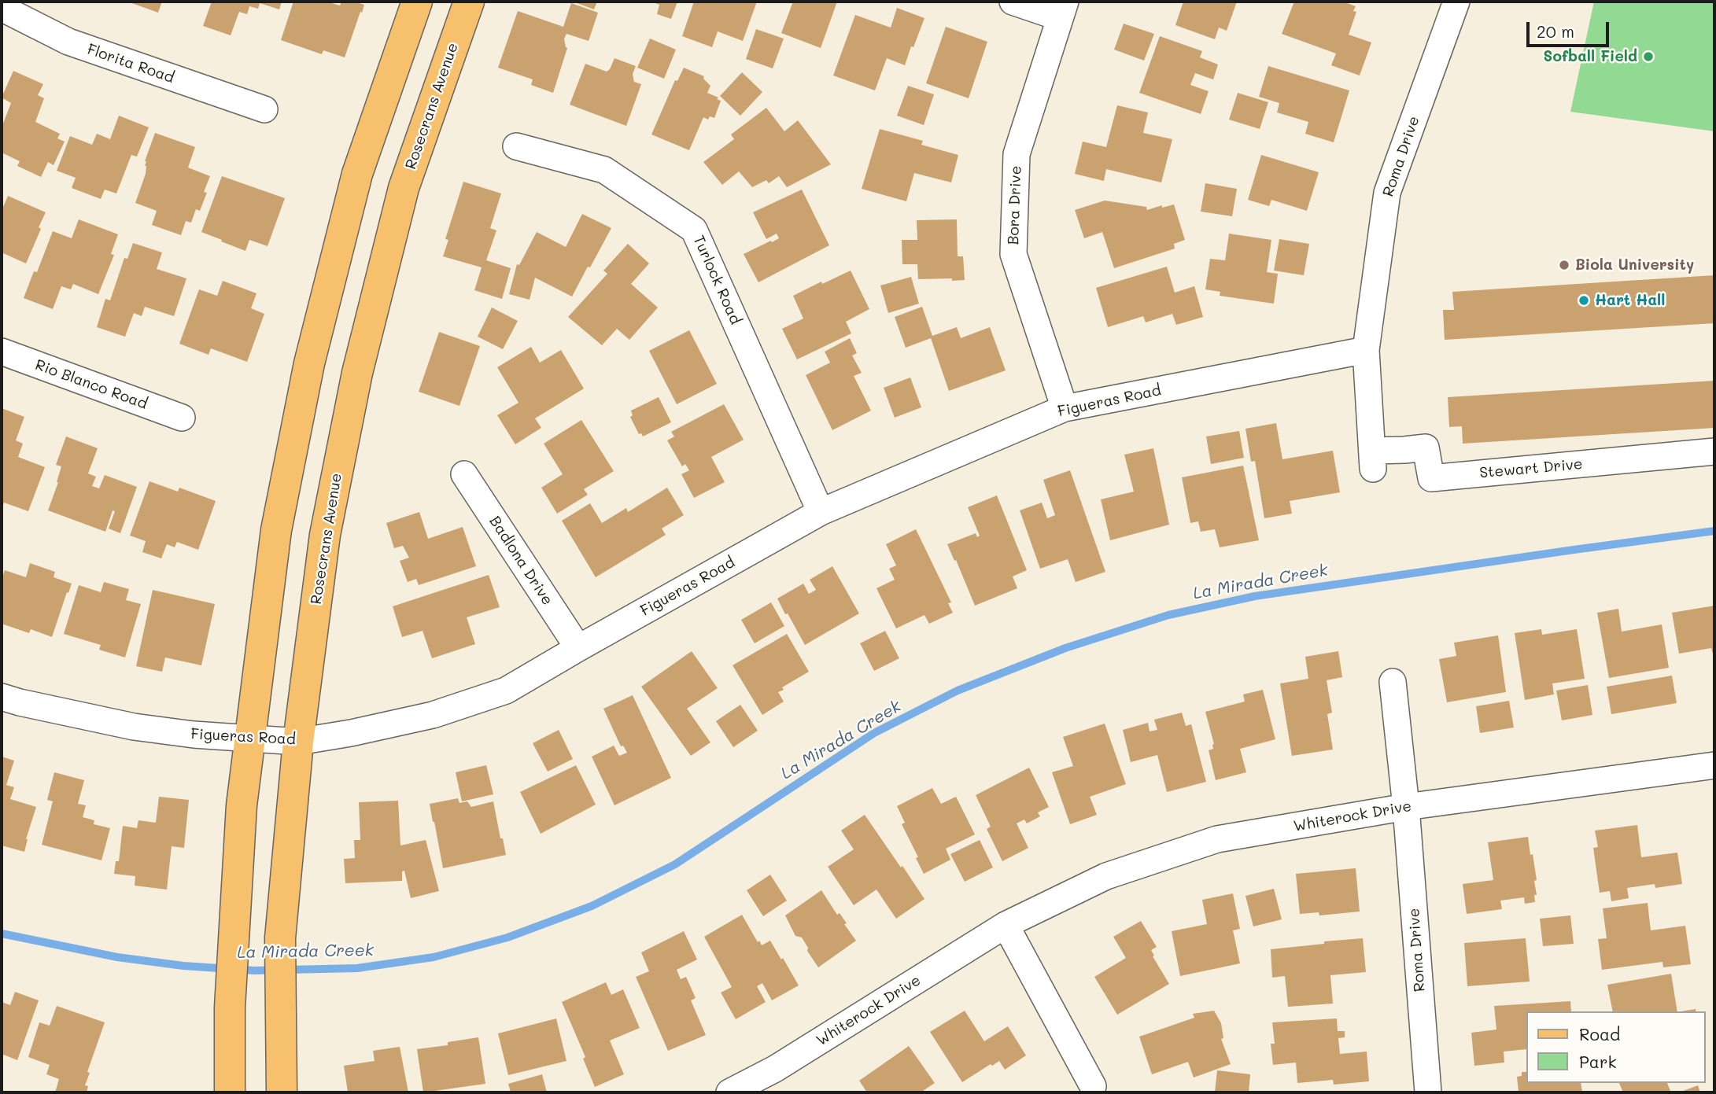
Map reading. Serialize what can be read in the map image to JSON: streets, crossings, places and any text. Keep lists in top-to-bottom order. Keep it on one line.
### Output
{"streets":{"main road":["Rosecrans Avenue"],"street":["Florita Road","Roma Drive","Bora Drive","Turlock Road","Rio Blanco Road","Figueras Road","Stewart Drive","Badlona Drive","Whiterock Drive"]},"crossings":[["Rosecrans Avenue","Figueras Road"],["Roma Drive","Figueras Road"],["Roma Drive","Stewart Drive"],["Roma Drive","Whiterock Drive"],["Bora Drive","Figueras Road"],["Turlock Road","Figueras Road"],["Figueras Road","Badlona Drive"]],"water":["La Mirada Creek"],"places":["Sofball Field","Biola University","Hart Hall"],"legend":["Road","Park"],"scale_bar":"20 m"}
